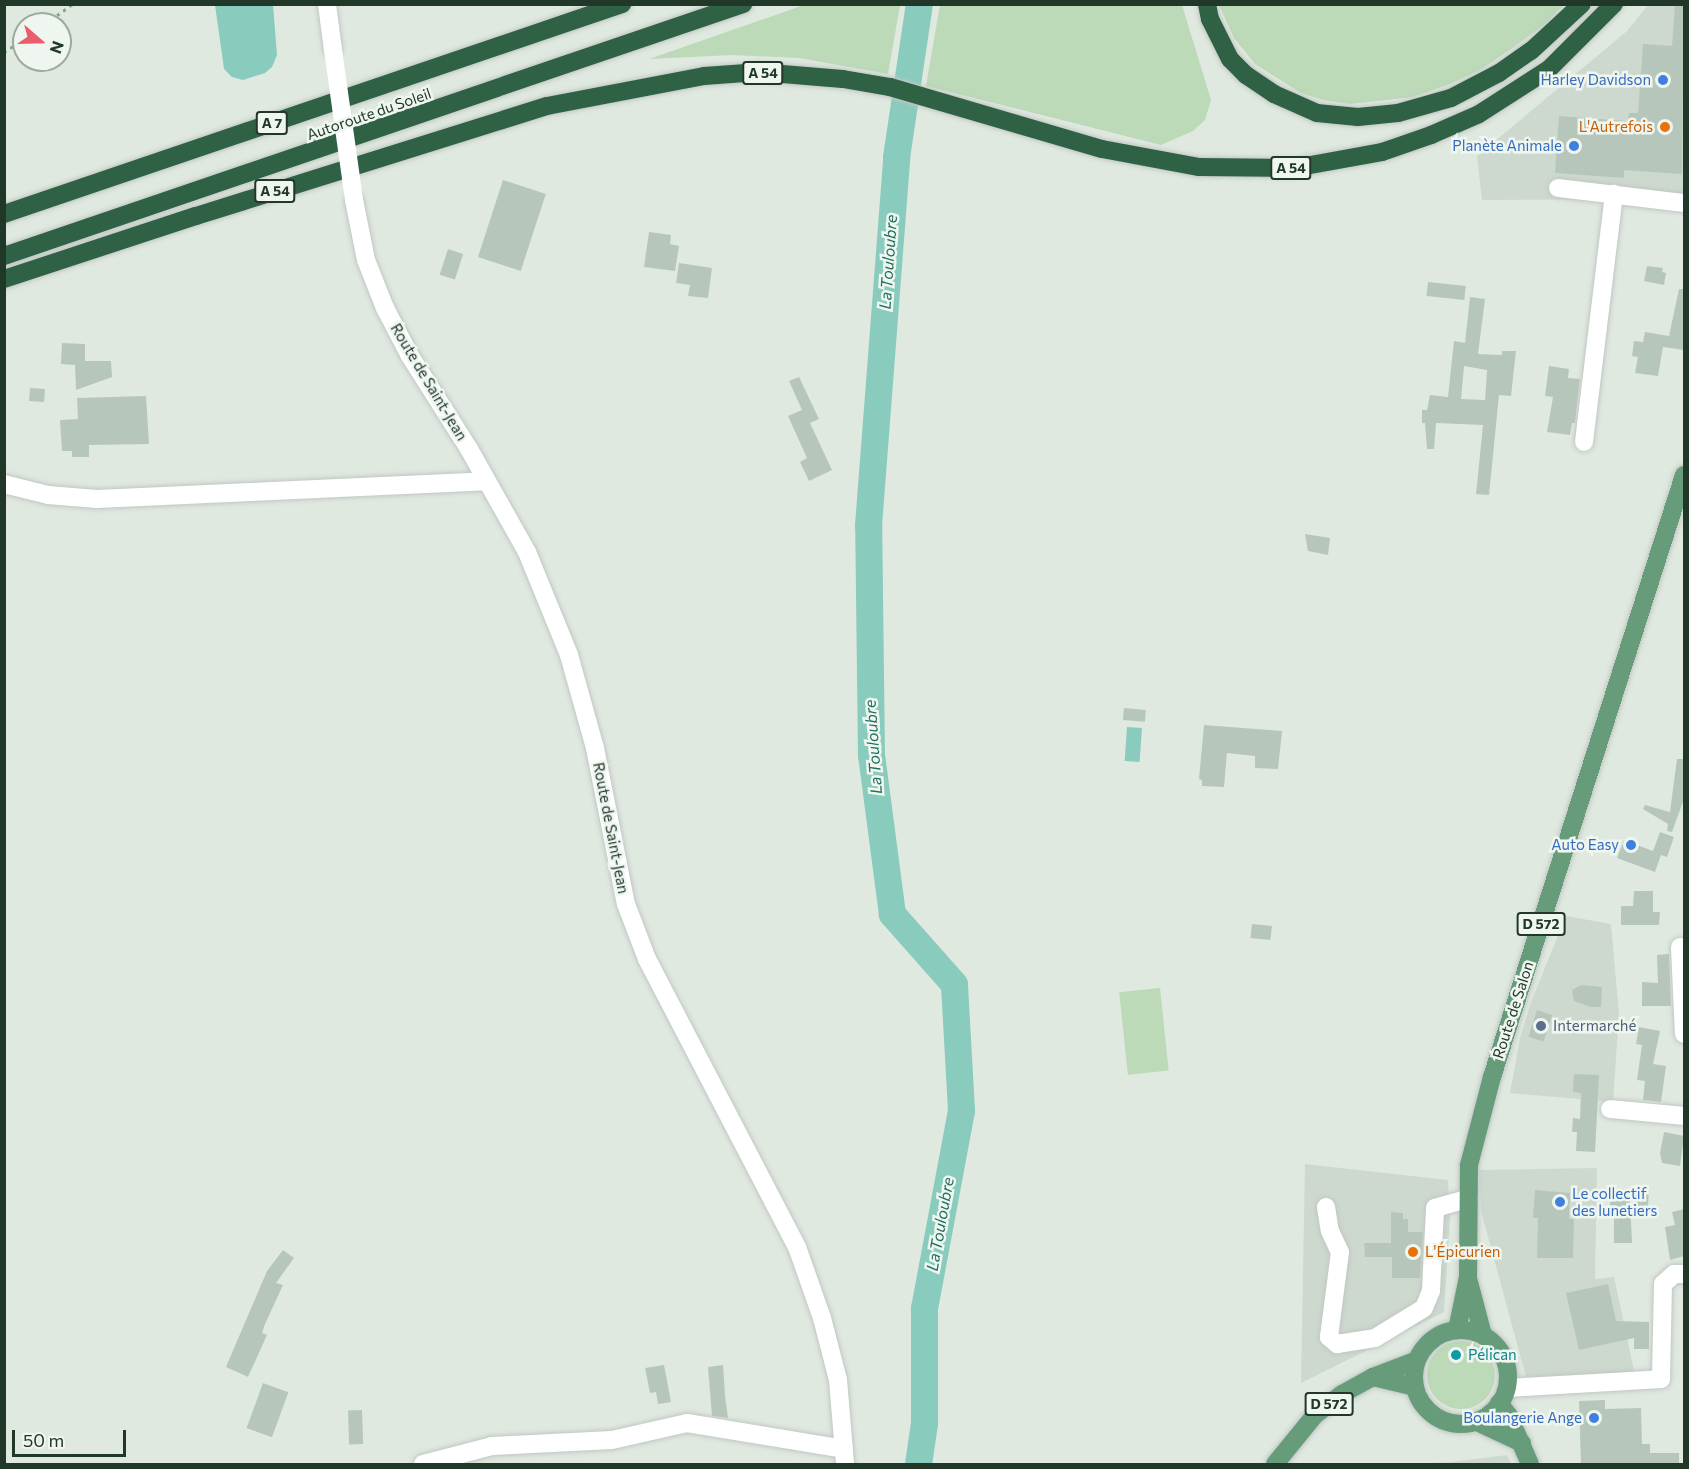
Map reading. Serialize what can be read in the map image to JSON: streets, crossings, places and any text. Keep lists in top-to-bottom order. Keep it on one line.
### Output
{"streets":{"highway":["A 54","Autoroute du Soleil","A 7"],"main road":["D 572","Route de Salon"],"street":["Route de Saint-Jean"]},"crossings":[["D 572","Route de Salon"]],"water":["La Touloubre"],"places":["Harley Davidson","L'Autrefois","Planète Animale","Auto Easy","Intermarché","Le collectif des lunetiers","L'Épicurien","Pélican","Boulangerie Ange"],"scale_bar":"50 m","north":"right"}
